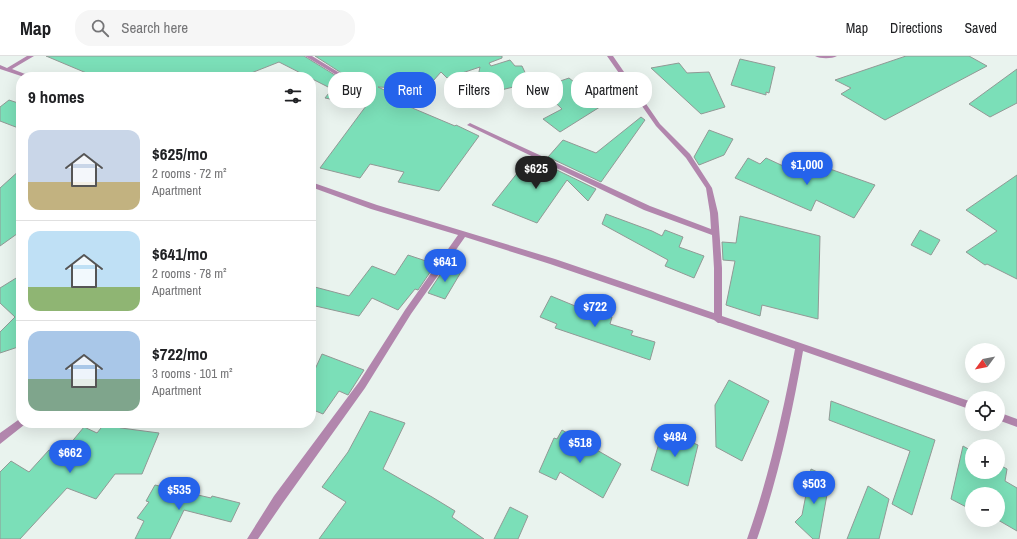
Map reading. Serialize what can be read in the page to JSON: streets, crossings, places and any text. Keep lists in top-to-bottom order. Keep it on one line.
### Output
{"north":"bottom left","page":{"header":"Map","search":"Search here","nav":["Map","Directions","Saved"],"chip":["Buy","Rent","Filters","New","Apartment"],"heading":"9 homes","list":[{"name":"$625/mo","note":"2 rooms · 72 m² · Apartment"},{"name":"$641/mo","note":"2 rooms · 78 m² · Apartment"},{"name":"$722/mo","note":"3 rooms · 101 m² · Apartment"}],"price":["$1,000","$625","$641","$722","$484","$518","$662","$503","$535"],"map_buttons":["+","−"]}}
